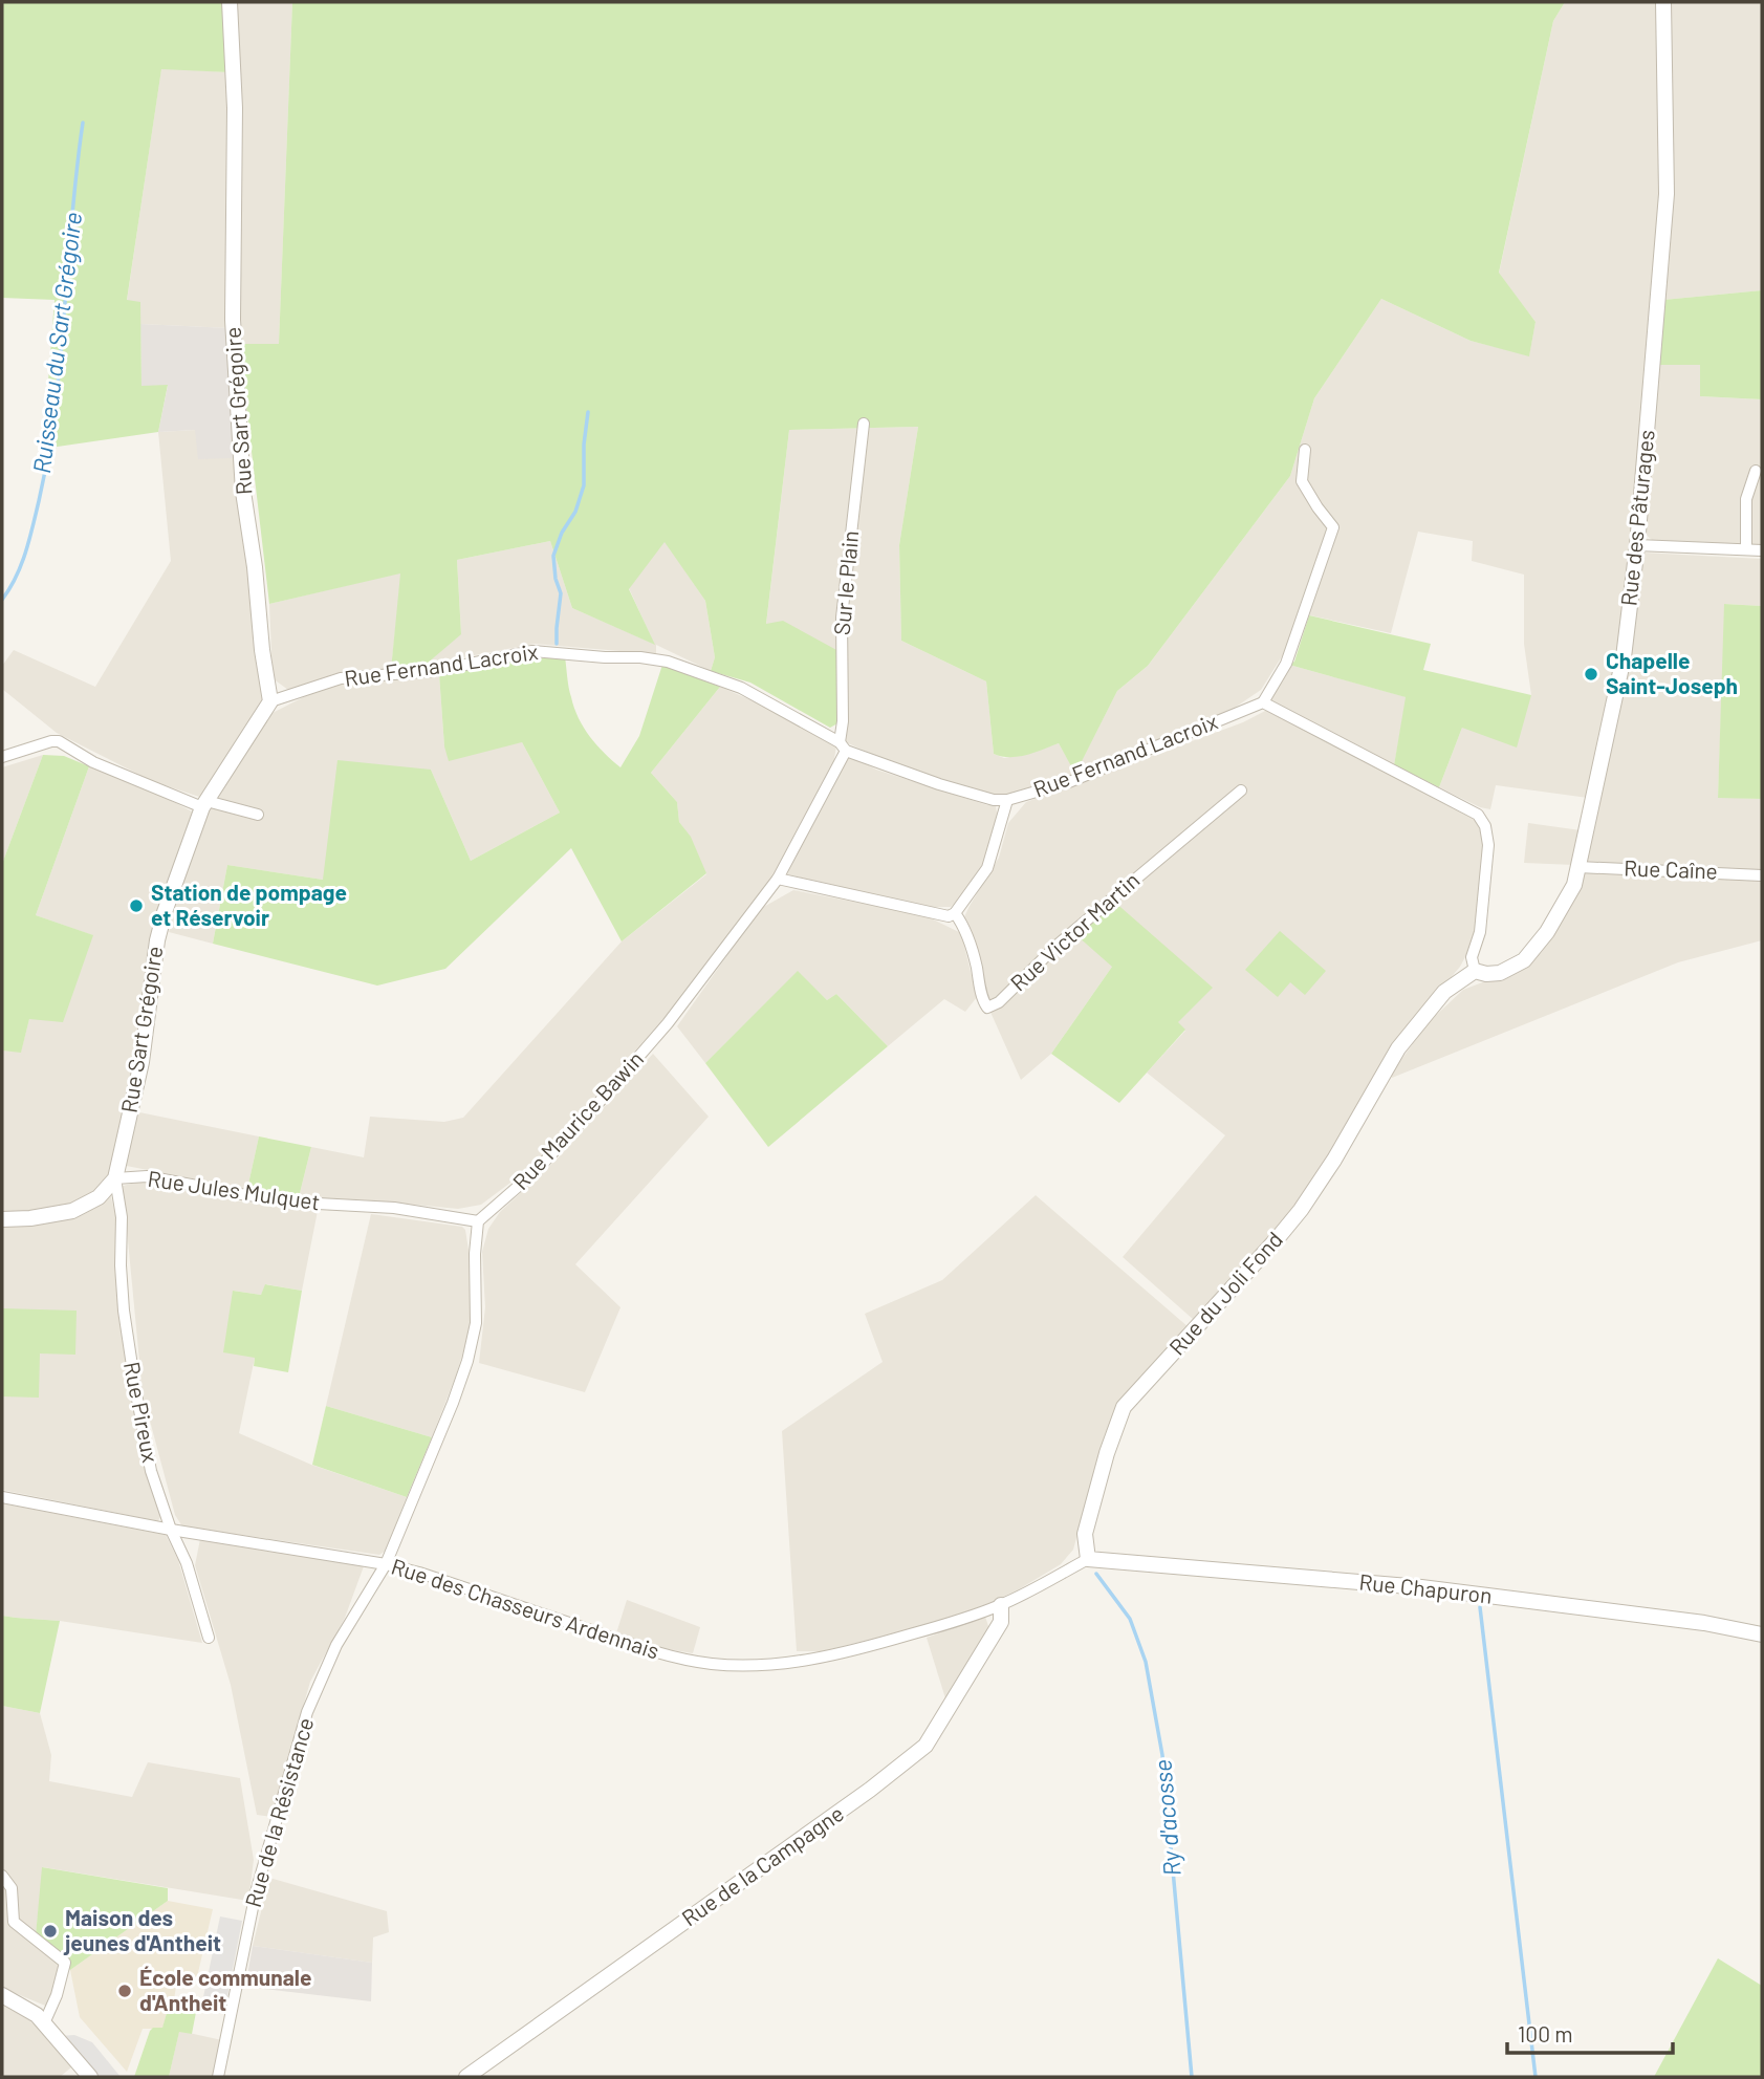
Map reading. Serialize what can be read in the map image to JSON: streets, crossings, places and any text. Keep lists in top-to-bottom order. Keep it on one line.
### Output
{"streets":{"street":["Rue Sart Grégoire","Rue des Pâturages","Sur le Plain","Rue Fernand Lacroix","Rue Caîne","Rue Victor Martin","Rue Maurice Bawin","Rue Jules Mulquet","Rue du Joli Fond","Rue Pireux","Rue Chapuron","Rue des Chasseurs Ardennais","Rue de la Résistance","Rue de la Campagne"]},"crossings":[["Rue Sart Grégoire","Rue Fernand Lacroix"],["Rue Sart Grégoire","Rue Jules Mulquet"],["Rue Sart Grégoire","Rue Pireux"],["Rue des Pâturages","Rue Caîne"],["Rue des Pâturages","Rue du Joli Fond"],["Sur le Plain","Rue Fernand Lacroix"],["Sur le Plain","Rue Maurice Bawin"],["Rue Fernand Lacroix","Rue Maurice Bawin"],["Rue Maurice Bawin","Rue Jules Mulquet"],["Rue Jules Mulquet","Rue Pireux"],["Rue du Joli Fond","Rue Chapuron"],["Rue Pireux","Rue des Chasseurs Ardennais"],["Rue des Chasseurs Ardennais","Rue de la Résistance"],["Rue des Chasseurs Ardennais","Rue de la Campagne"]],"water":["Ruisseau du Sart Grégoire","Ry d'acosse"],"places":["Chapelle Saint-Joseph","Station de pompage et Réservoir","Maison des jeunes d'Antheit","École communale d'Antheit"],"scale_bar":"100 m"}
